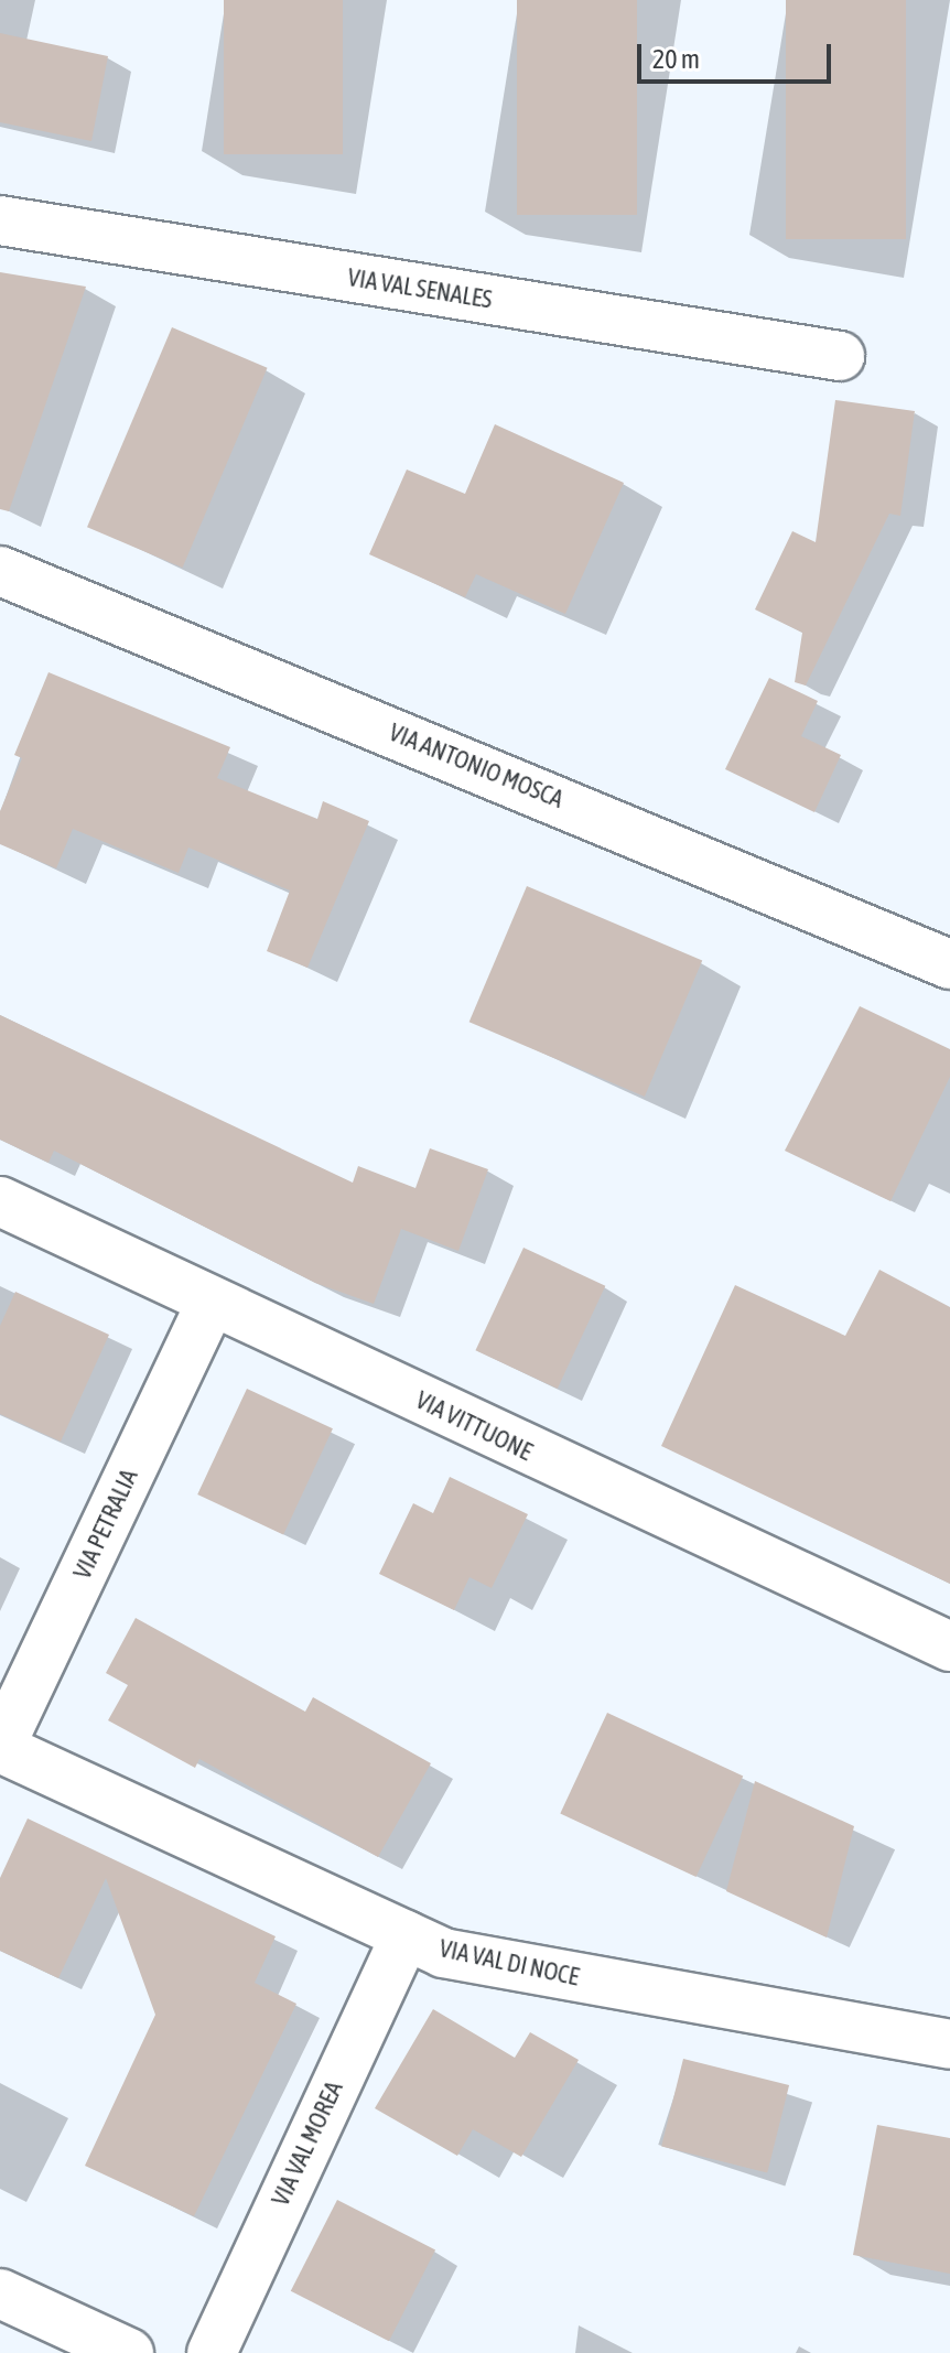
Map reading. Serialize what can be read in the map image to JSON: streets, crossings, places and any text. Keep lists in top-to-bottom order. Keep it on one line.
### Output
{"streets":{"street":["VIA VAL SENALES","VIA ANTONIO MOSCA","VIA VITTUONE","VIA PETRALIA","VIA VAL DI NOCE","VIA VAL MOREA"]},"crossings":[["VIA VITTUONE","VIA PETRALIA"],["VIA PETRALIA","VIA VAL DI NOCE"],["VIA VAL DI NOCE","VIA VAL MOREA"]],"scale_bar":"20 m"}
